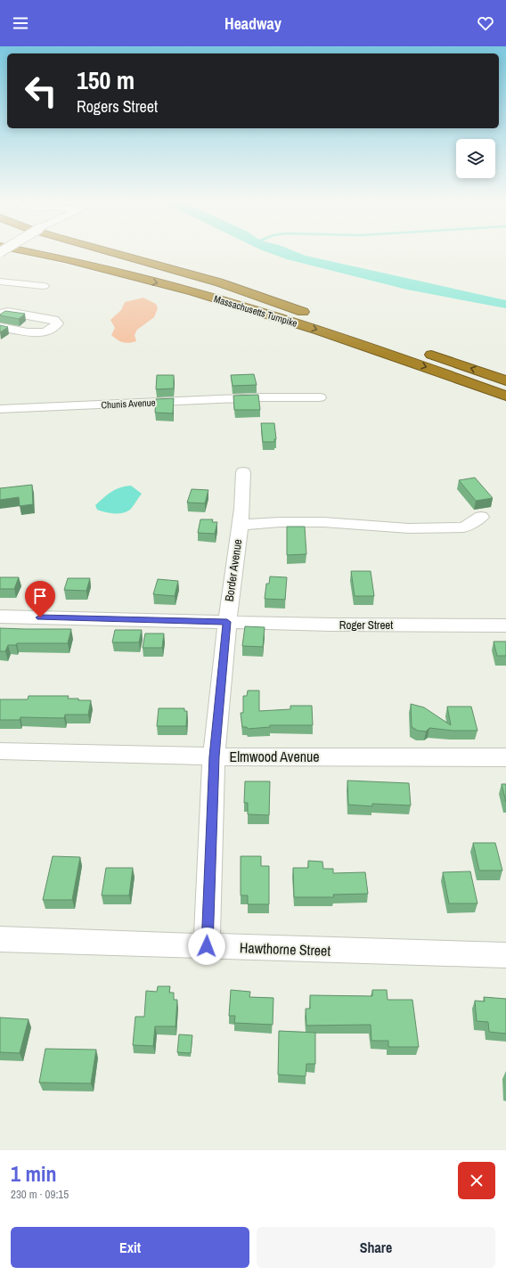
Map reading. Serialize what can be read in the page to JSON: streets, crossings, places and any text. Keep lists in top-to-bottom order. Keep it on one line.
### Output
{"streets":{"highway":["Massachusetts Turnpike"],"street":["Chunis Avenue","Border Avenue","Roger Street","Elmwood Avenue","Hawthorne Street"]},"crossings":[["Border Avenue","Roger Street"],["Border Avenue","Elmwood Avenue"],["Border Avenue","Hawthorne Street"]],"page":{"header":"Headway","turn":["150 m","Rogers Street"],"heading":["1 min","230 m · 09:15"],"buttons":["Exit","Share"]}}
